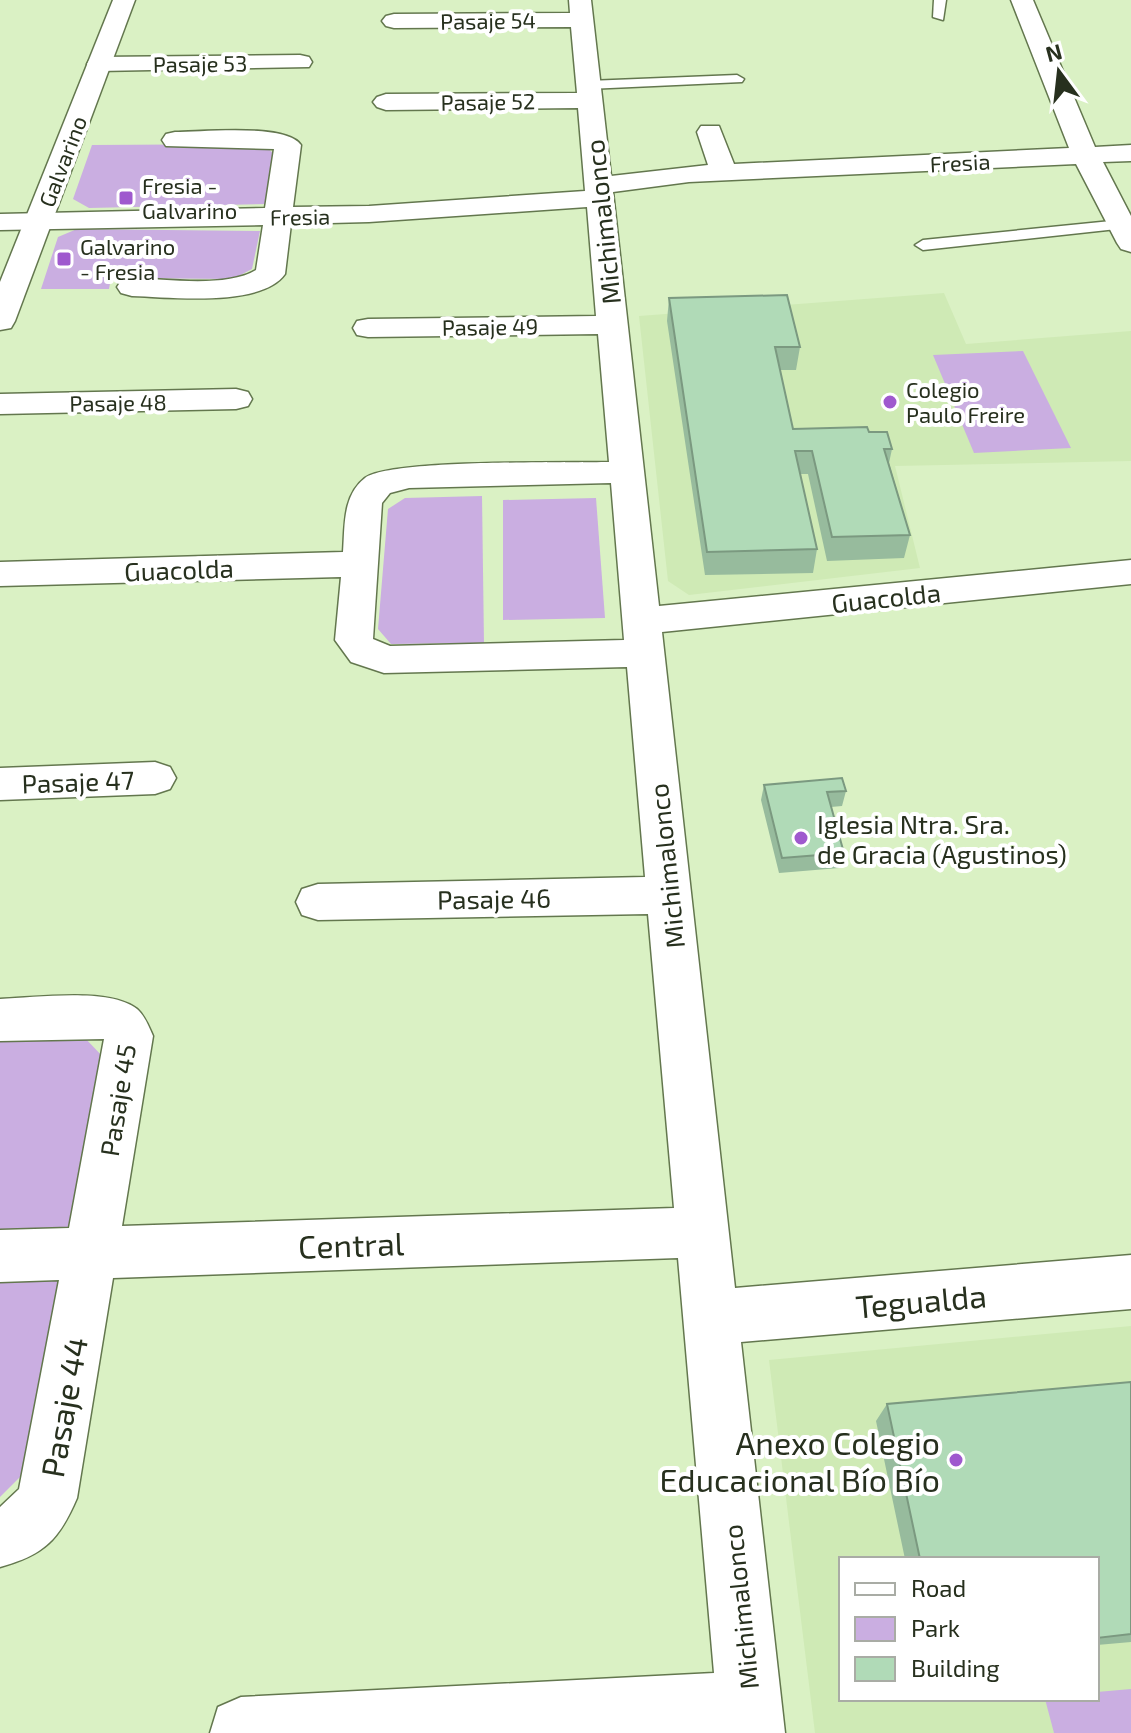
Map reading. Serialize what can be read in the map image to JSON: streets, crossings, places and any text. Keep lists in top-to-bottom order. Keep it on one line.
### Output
{"streets":{"street":["Pasaje 54","Pasaje 53","Pasaje 52","Galvarino","Fresia","Michimalonco","Pasaje 49","Pasaje 48","Guacolda","Pasaje 47","Pasaje 46","Pasaje 45","Central","Tegualda","Pasaje 44"]},"crossings":[["Pasaje 54","Michimalonco"],["Pasaje 53","Galvarino"],["Pasaje 52","Michimalonco"],["Galvarino","Fresia"],["Fresia","Michimalonco"],["Michimalonco","Pasaje 49"],["Michimalonco","Guacolda"],["Michimalonco","Pasaje 46"],["Michimalonco","Central"],["Michimalonco","Tegualda"],["Pasaje 45","Central"],["Pasaje 45","Pasaje 44"],["Central","Pasaje 44"]],"places":{"transit":["Fresia - Galvarino","Galvarino - Fresia"],"other":["Colegio Paulo Freire","Iglesia Ntra. Sra. de Gracia (Agustinos)","Anexo Colegio Educacional Bío Bío"]},"legend":["Road","Park","Building"],"north":"top"}
